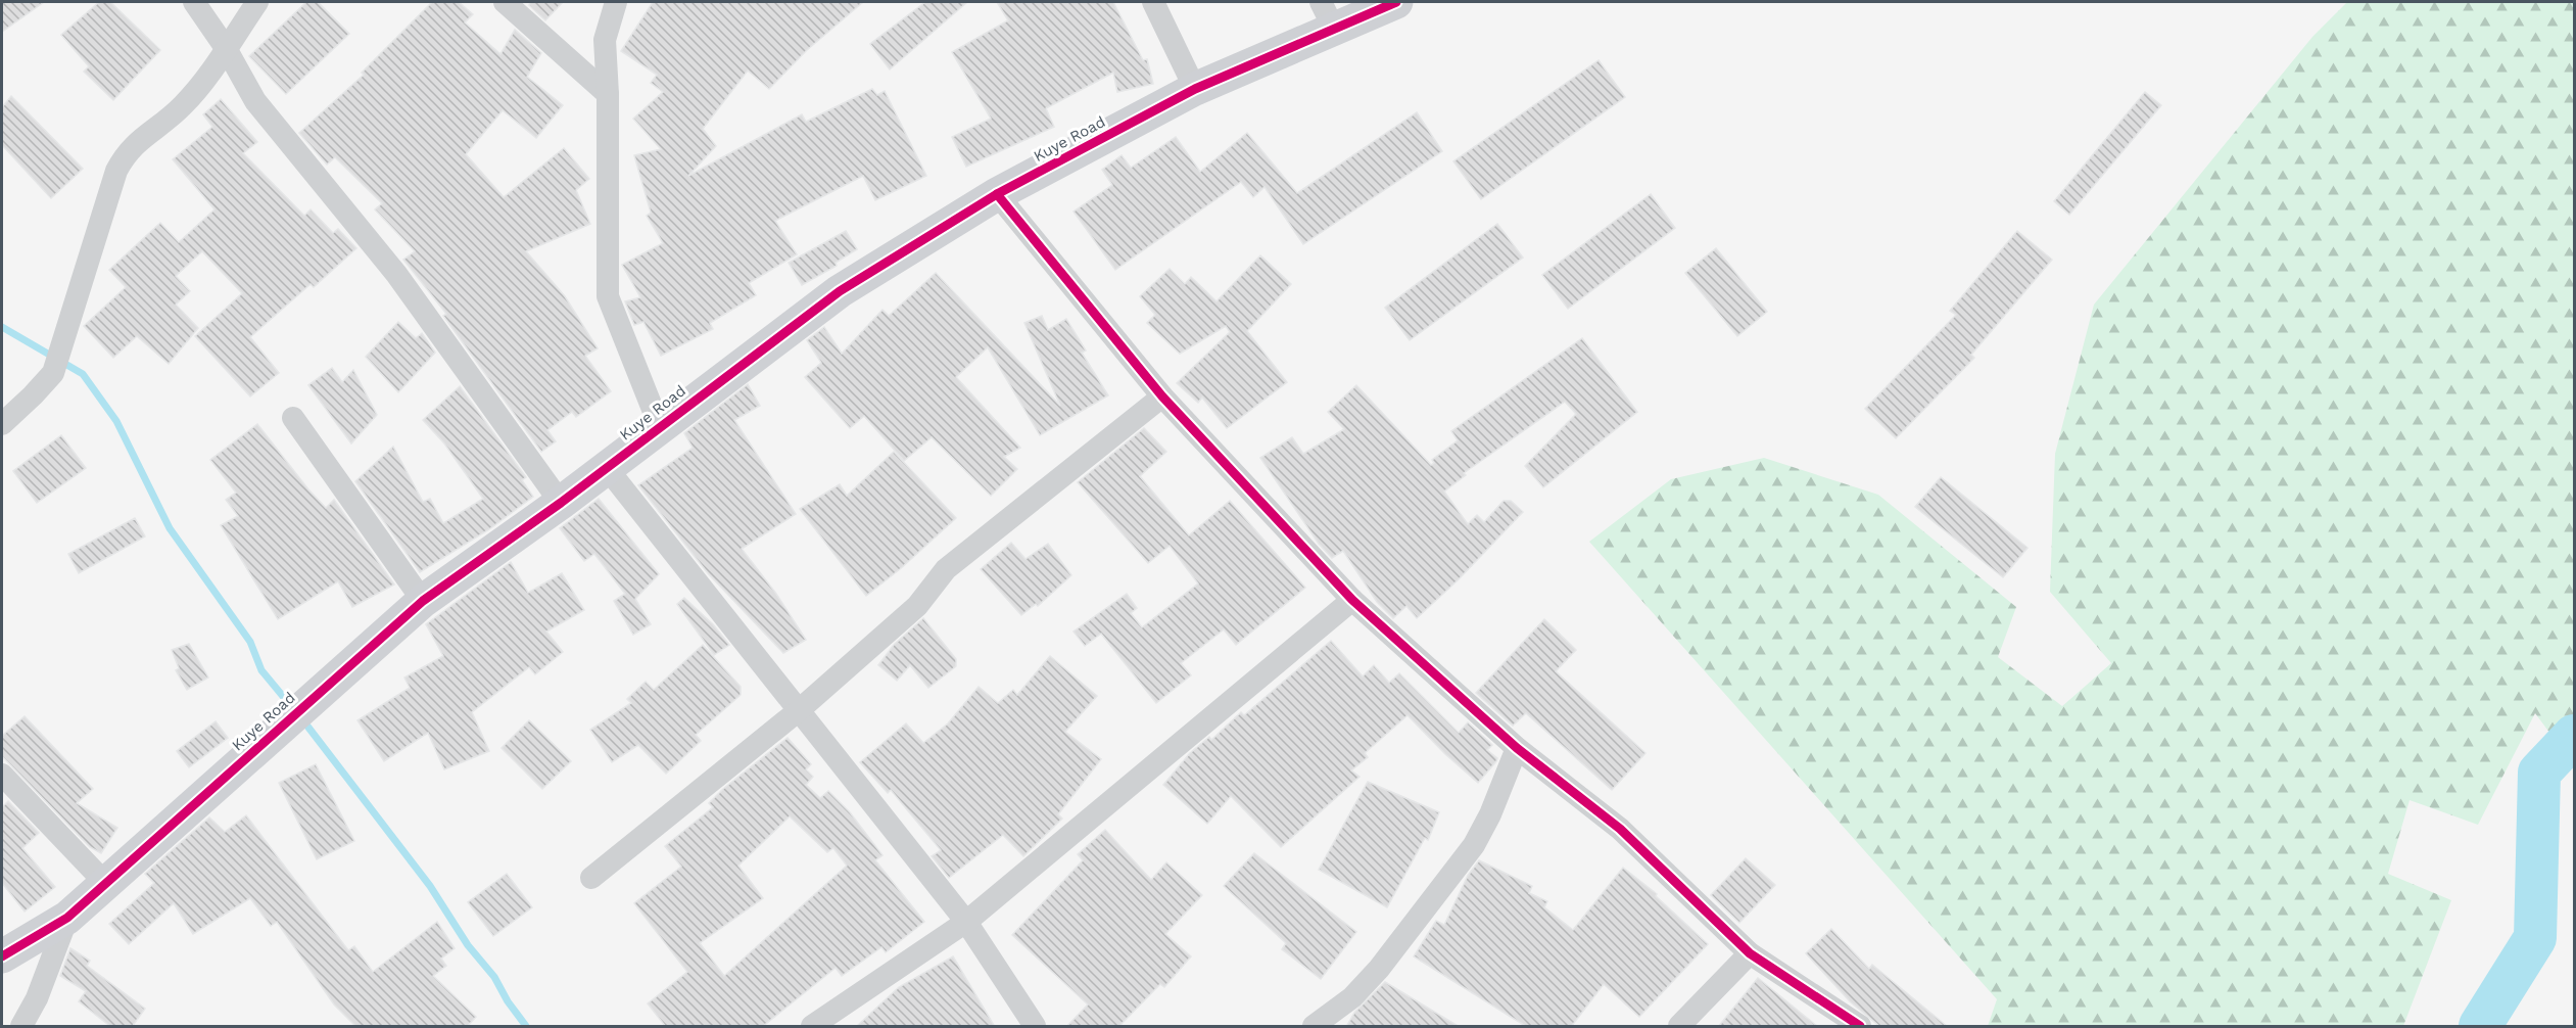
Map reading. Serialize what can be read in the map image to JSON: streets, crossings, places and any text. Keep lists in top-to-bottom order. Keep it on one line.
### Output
{"streets":{"street":["Kuye Road"]}}
